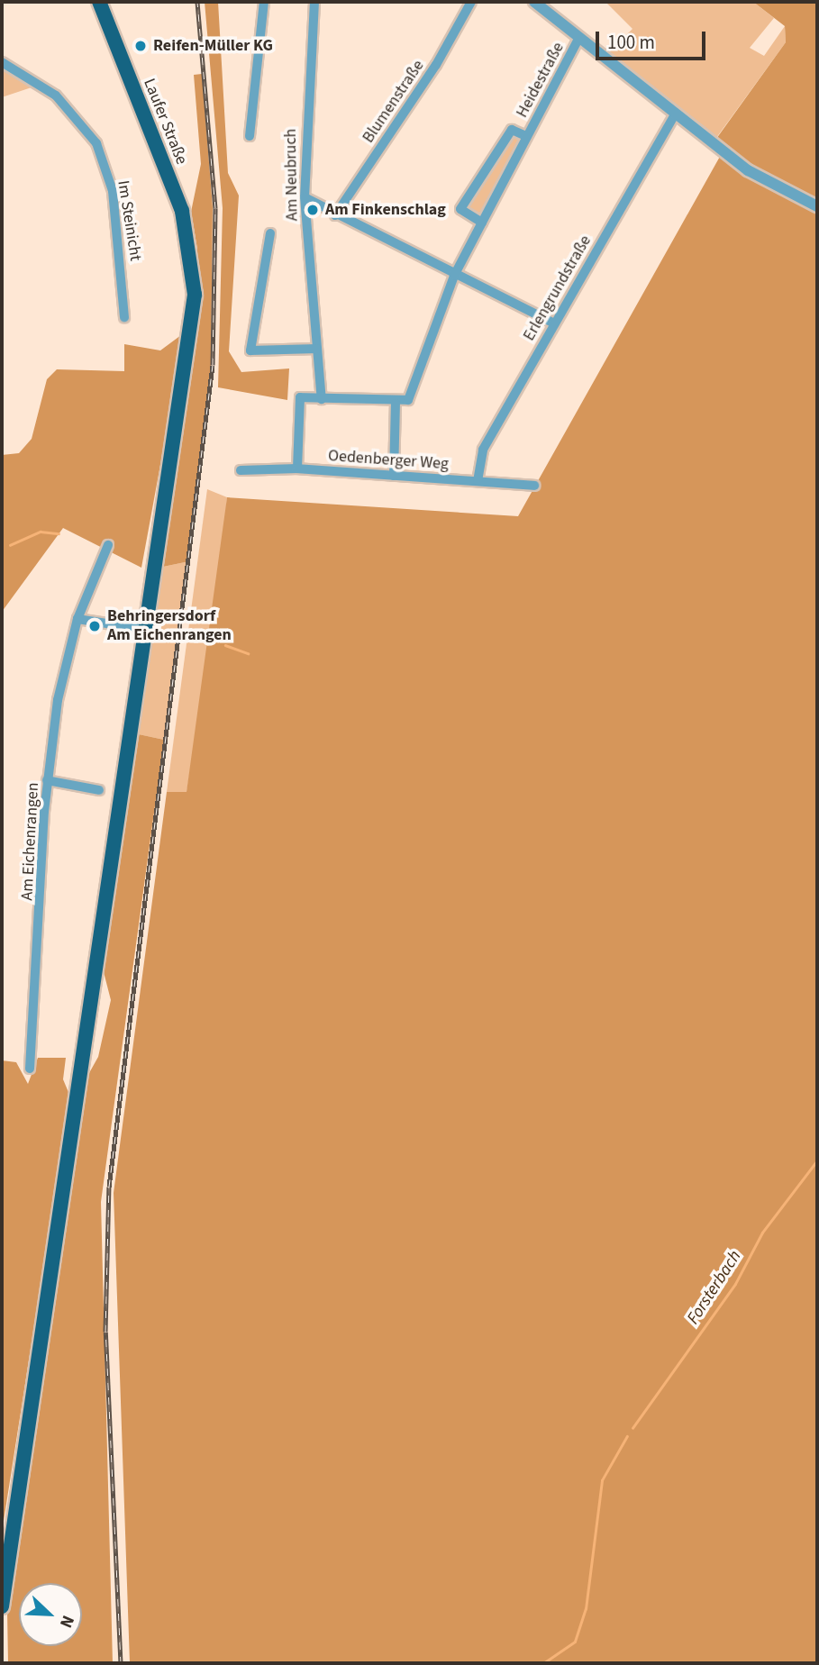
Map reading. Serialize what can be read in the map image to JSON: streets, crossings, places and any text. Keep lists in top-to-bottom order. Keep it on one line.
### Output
{"streets":{"main road":["Laufer Straße"],"street":["Heidestraße","Blumenstraße","Am Neubruch","Im Steinicht","Erlengrundstraße","Oedenberger Weg","Am Eichenrangen"]},"crossings":[["Erlengrundstraße","Oedenberger Weg"]],"water":["Forsterbach"],"places":["Reifen-Müller KG","Am Finkenschlag","Behringersdorf Am Eichenrangen"],"scale_bar":"100 m","north":"bottom right"}
